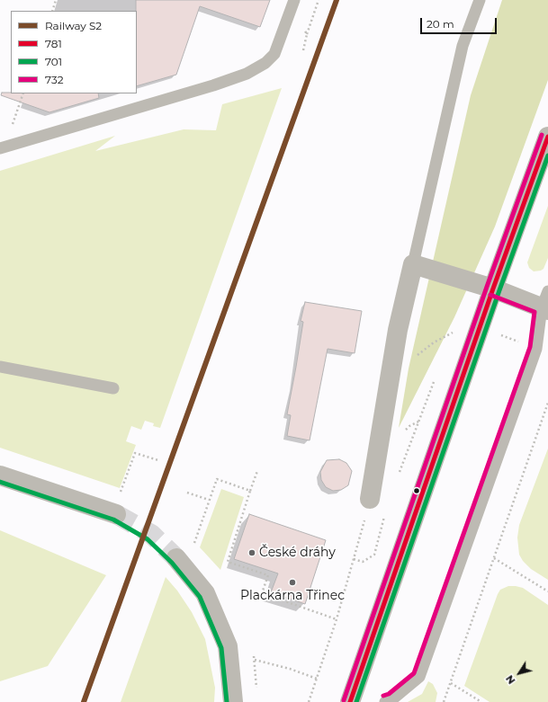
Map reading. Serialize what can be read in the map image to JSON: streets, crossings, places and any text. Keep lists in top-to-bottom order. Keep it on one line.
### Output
{"places":["České dráhy","Plackárna Třinec"],"lines":["rail line S2","transit line 732","transit line 781","transit line 701"],"legend":["Railway S2","781","701","732"],"scale_bar":"20 m","north":"bottom left"}
